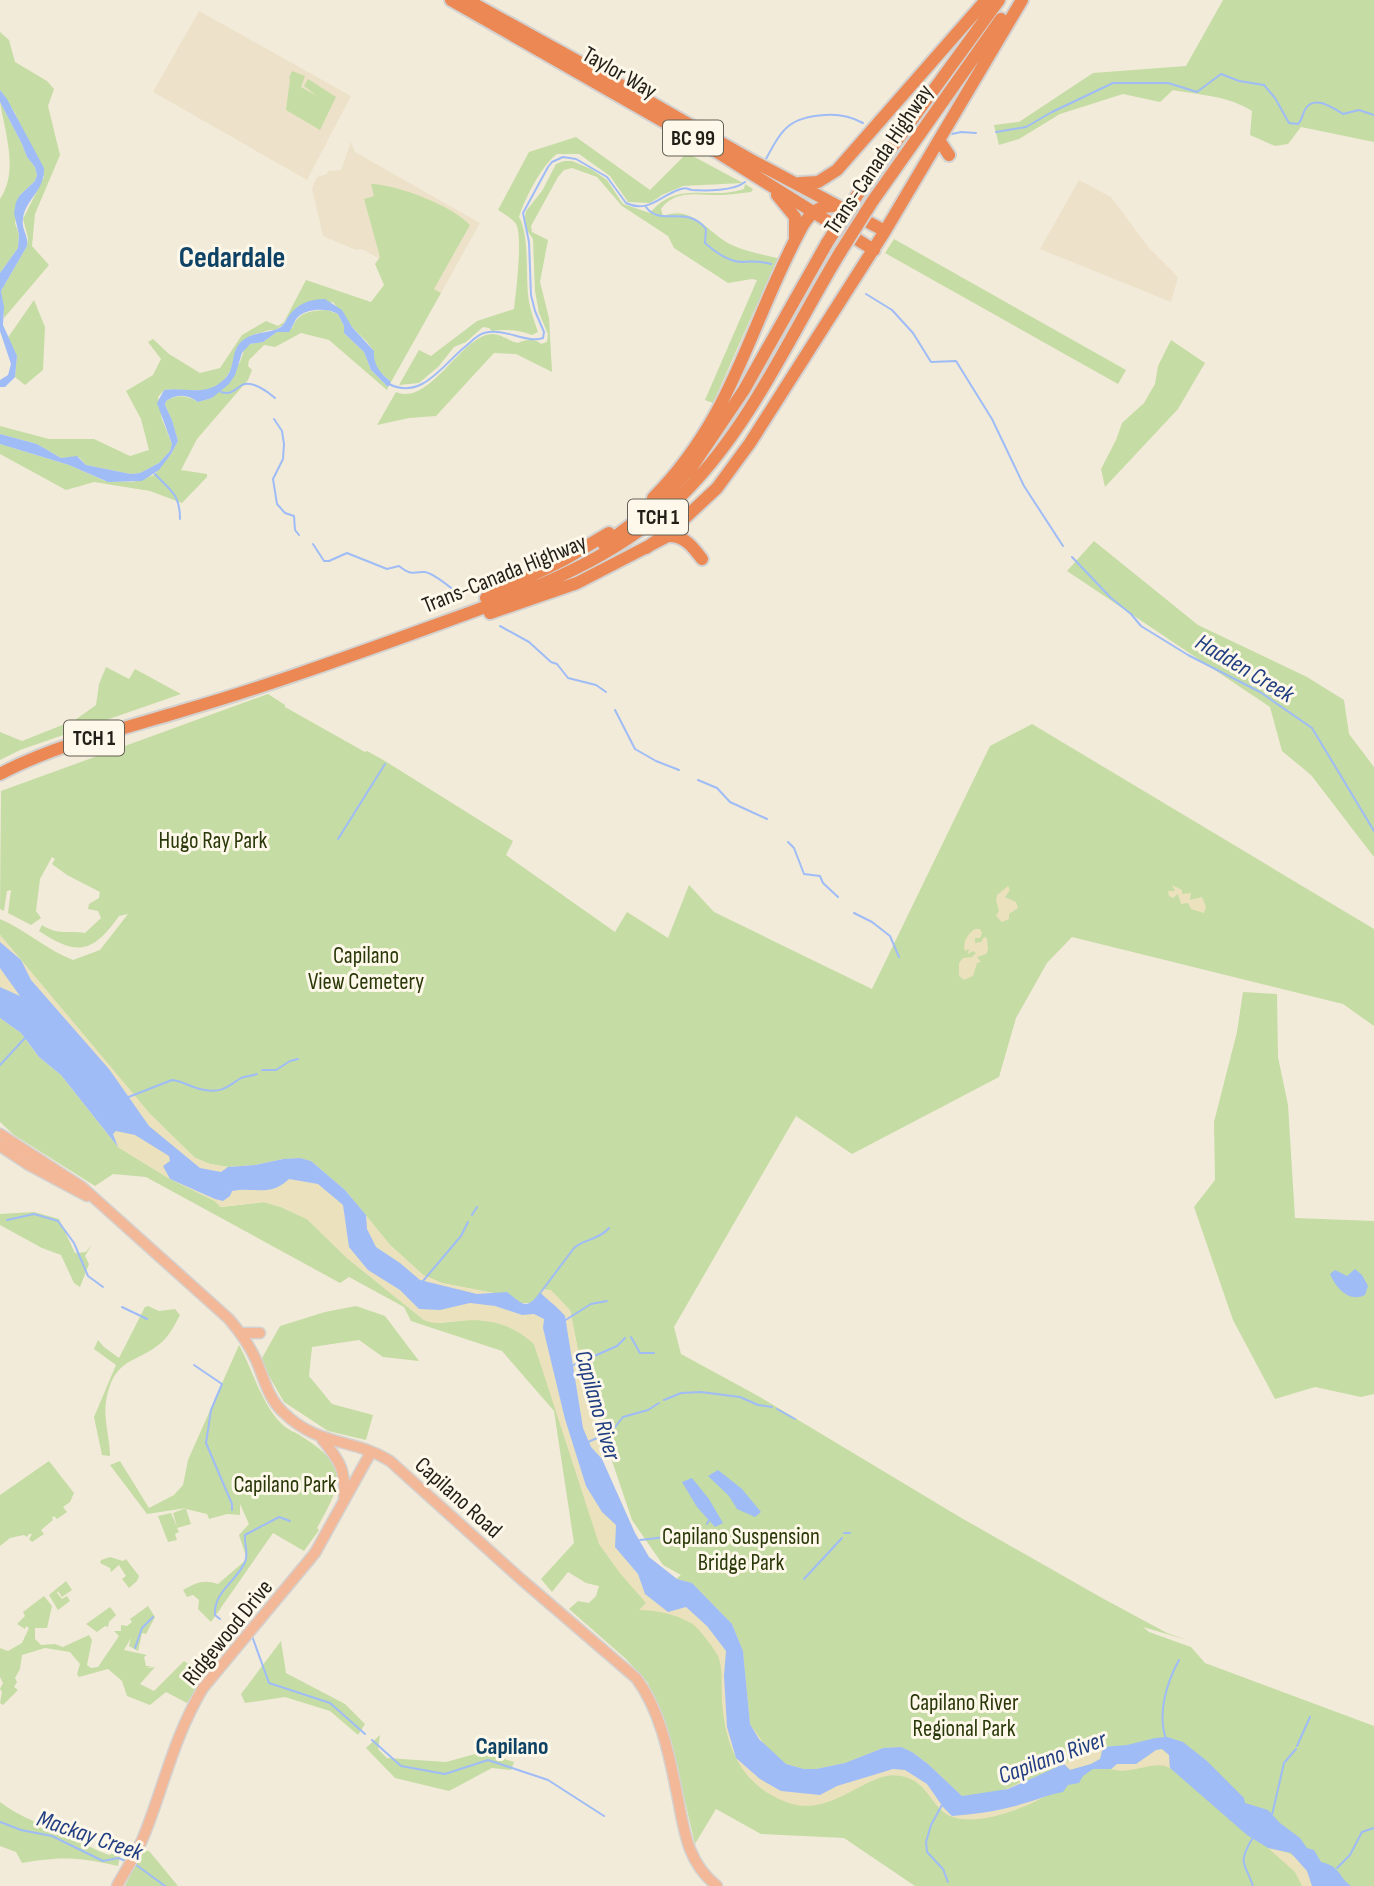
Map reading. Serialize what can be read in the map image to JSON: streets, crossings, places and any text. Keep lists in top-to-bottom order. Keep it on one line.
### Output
{"streets":{"highway":["Taylor Way","BC 99","Trans-Canada Highway","TCH 1"],"main road":["Capilano Road","Ridgewood Drive"]},"crossings":[["Capilano Road","Ridgewood Drive"]],"districts":["Cedardale","Capilano"],"water":["Hadden Creek","Capilano River","Mackay Creek"],"parks":["Hugo Ray Park","Capilano View Cemetery","Capilano Park","Capilano Suspension Bridge Park","Capilano River Regional Park"]}
